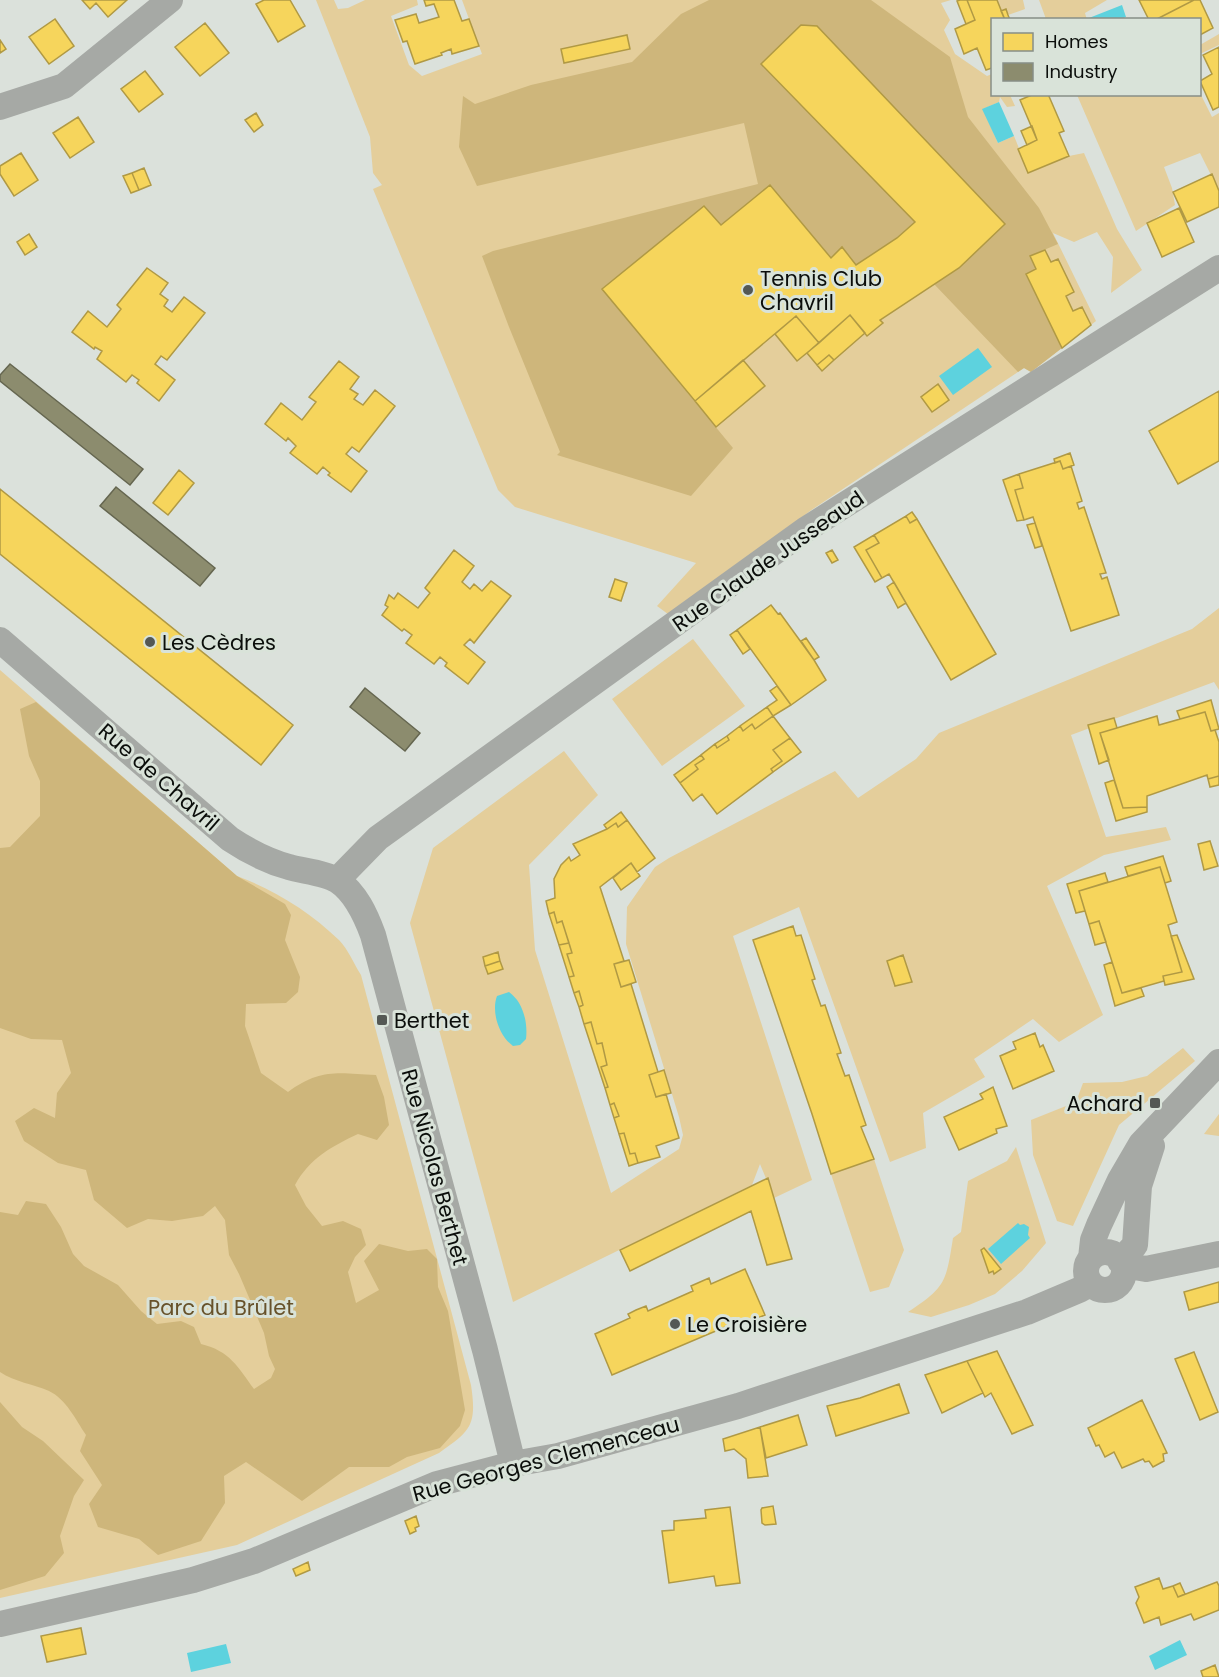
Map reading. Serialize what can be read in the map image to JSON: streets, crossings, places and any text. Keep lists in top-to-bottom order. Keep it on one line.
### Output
{"streets":{"street":["Rue Claude Jusseaud","Rue de Chavril","Rue Nicolas Berthet","Rue Georges Clemenceau"]},"crossings":[["Rue Claude Jusseaud","Rue de Chavril"],["Rue Claude Jusseaud","Rue Nicolas Berthet"],["Rue de Chavril","Rue Nicolas Berthet"],["Rue Nicolas Berthet","Rue Georges Clemenceau"]],"parks":["Parc du Brûlet"],"places":{"other":["Tennis Club Chavril","Les Cèdres","Le Croisière"],"transit":["Berthet","Achard"]},"legend":["Homes","Industry"]}
